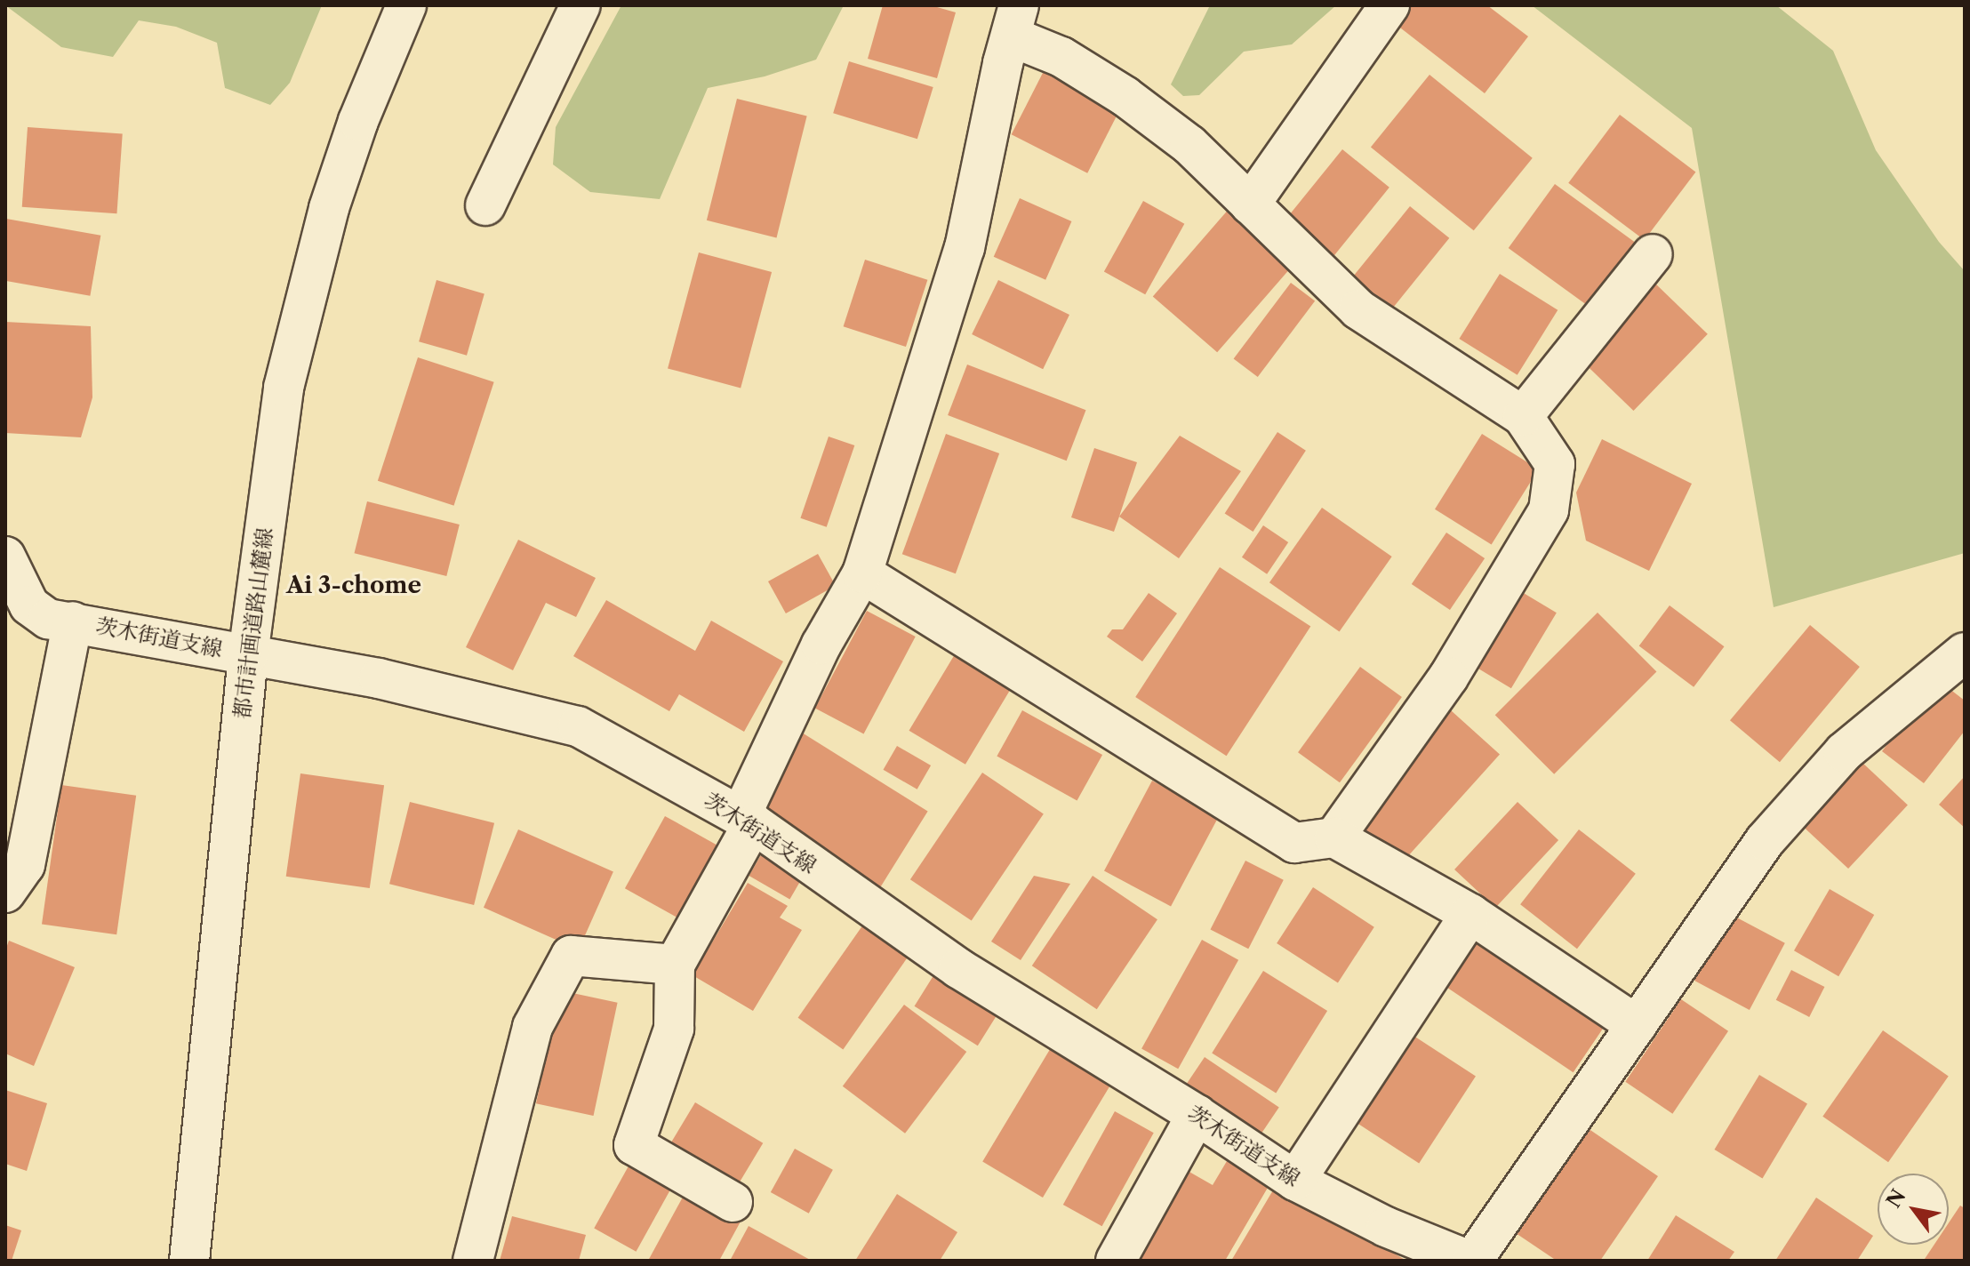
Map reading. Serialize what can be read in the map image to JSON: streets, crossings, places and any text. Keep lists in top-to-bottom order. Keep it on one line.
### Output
{"streets":{"street":["都市計画道路山麓線","茨木街道支線"]},"crossings":[["都市計画道路山麓線","茨木街道支線"]],"districts":["Ai 3-chome"],"north":"top left"}
